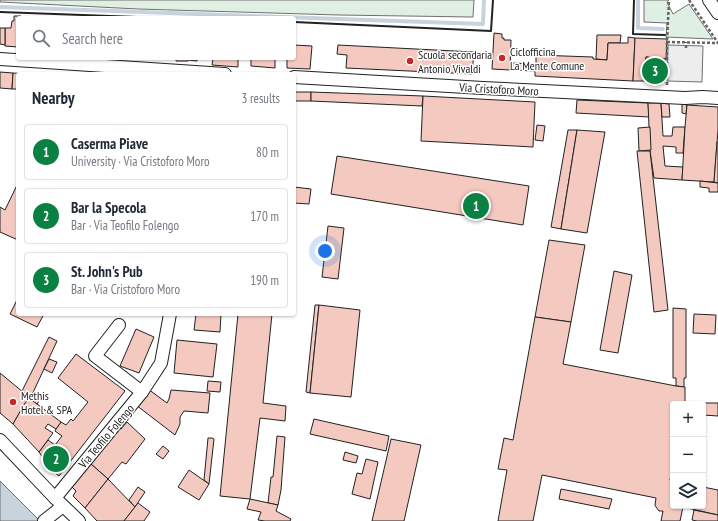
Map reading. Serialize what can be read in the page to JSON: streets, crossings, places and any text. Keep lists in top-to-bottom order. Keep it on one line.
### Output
{"streets":{"street":["Via Cristoforo Moro","Via Teofilo Folengo"]},"places":["Ciclofficina La Mente Comune","Scuola secondaria Antonio Vivaldi","Methis Hotel & SPA"],"page":{"search":"Search here","pins":["3","1","2"],"heading":["Nearby","3 results"],"list":[{"mark":"1","name":"Caserma Piave","note":"University · Via Cristoforo Moro","value":"80 m"},{"mark":"2","name":"Bar la Specola","note":"Bar · Via Teofilo Folengo","value":"170 m"},{"mark":"3","name":"St. John's Pub","note":"Bar · Via Cristoforo Moro","value":"190 m"}],"map_buttons":["+","−"]}}
